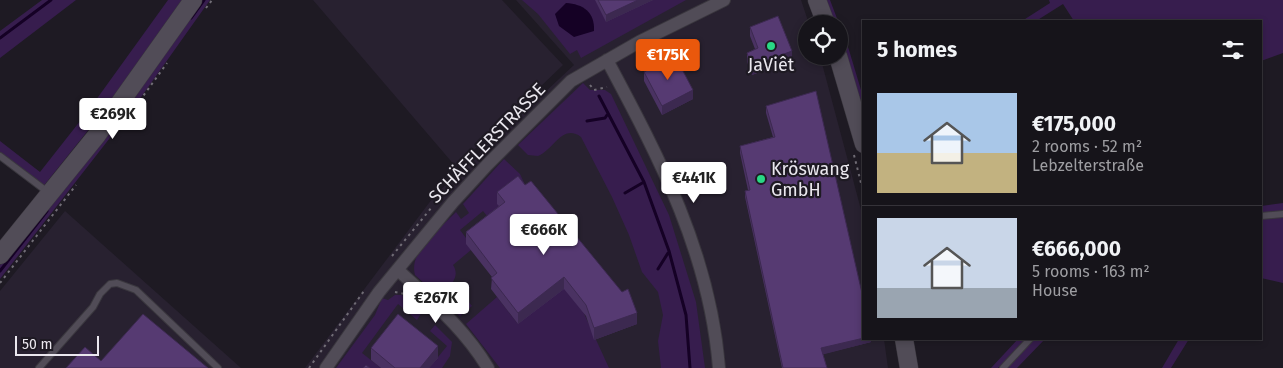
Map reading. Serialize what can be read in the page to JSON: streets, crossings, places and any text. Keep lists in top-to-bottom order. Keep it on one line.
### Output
{"streets":{"street":["SCHÄFFLERSTRASSE"]},"places":["JaViêt","Kröswang GmbH"],"scale_bar":"50 m","page":{"heading":"5 homes","price":["€175K","€269K","€441K","€666K","€267K"],"list":[{"name":"€175,000","note":"2 rooms · 52 m² · Lebzelterstraße"},{"name":"€666,000","note":"5 rooms · 163 m² · House"}],"scale":"50 m"}}
